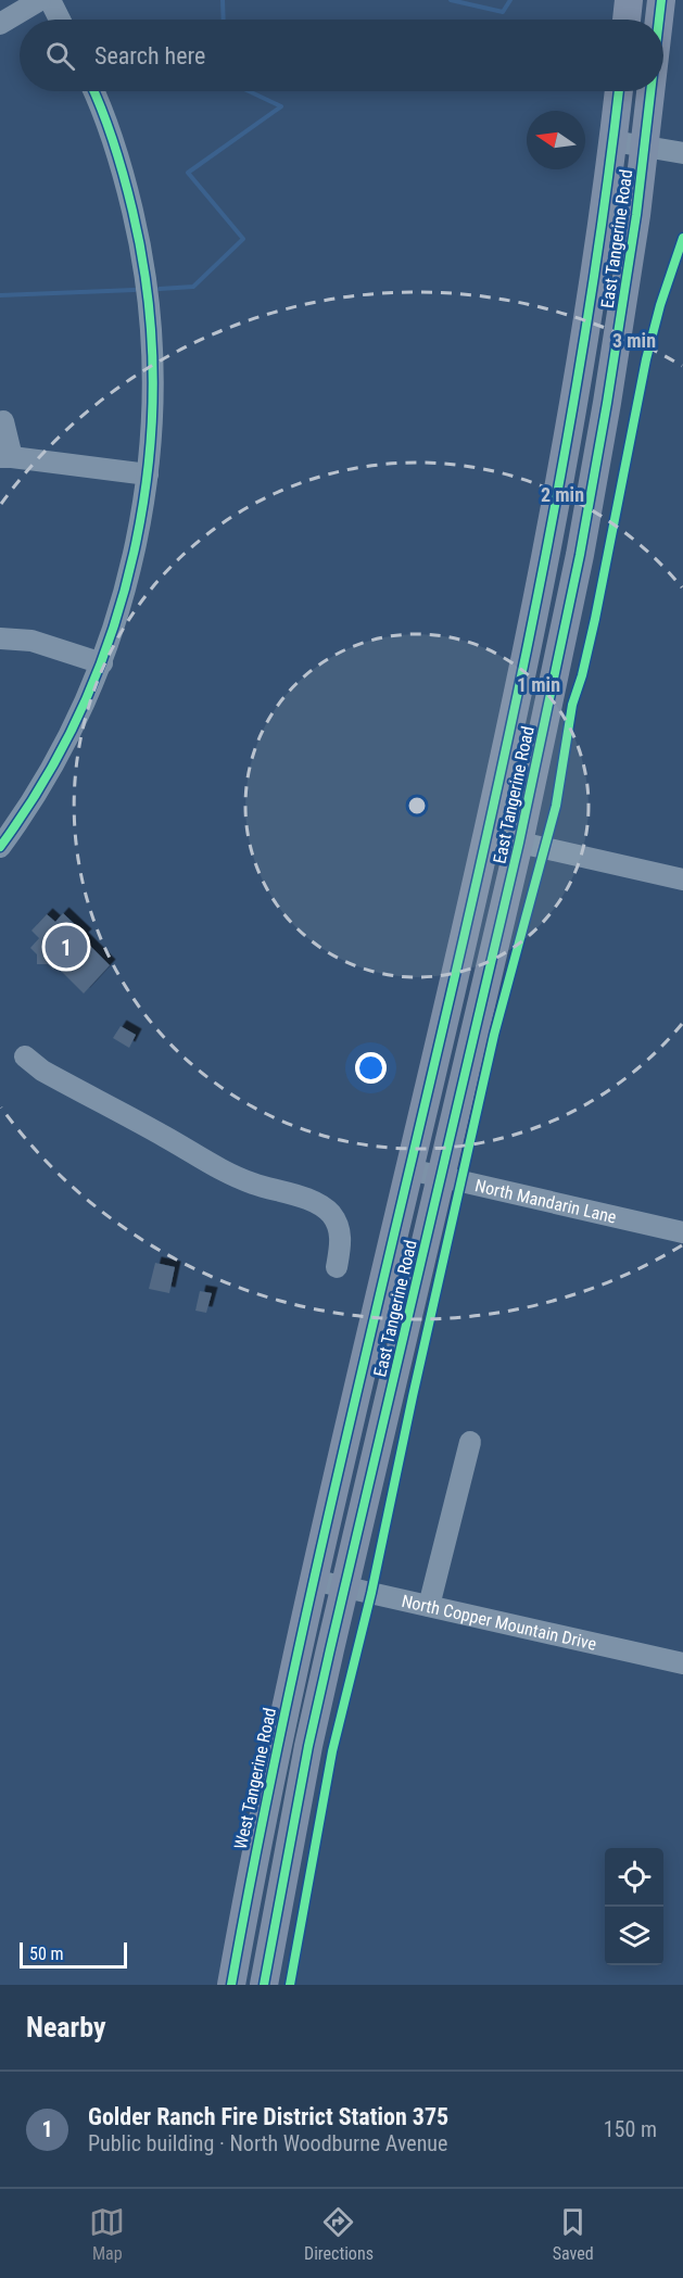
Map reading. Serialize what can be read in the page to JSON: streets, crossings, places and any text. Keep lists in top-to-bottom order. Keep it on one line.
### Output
{"streets":{"main road":["East Tangerine Road","West Tangerine Road"],"street":["North Mandarin Lane","North Copper Mountain Drive"]},"crossings":[["East Tangerine Road","North Mandarin Lane"],["East Tangerine Road","North Copper Mountain Drive"],["East Tangerine Road","West Tangerine Road"],["North Copper Mountain Drive","West Tangerine Road"]],"scale_bar":"50 m","north":"left","page":{"search":"Search here","pins":"1","scale":"50 m","heading":"Nearby","list":[{"mark":"1","name":"Golder Ranch Fire District Station 375","note":"Public building · North Woodburne Avenue","value":"150 m"}],"nav":["Map","Directions","Saved"]},"rings":["3 min","2 min","1 min"]}
